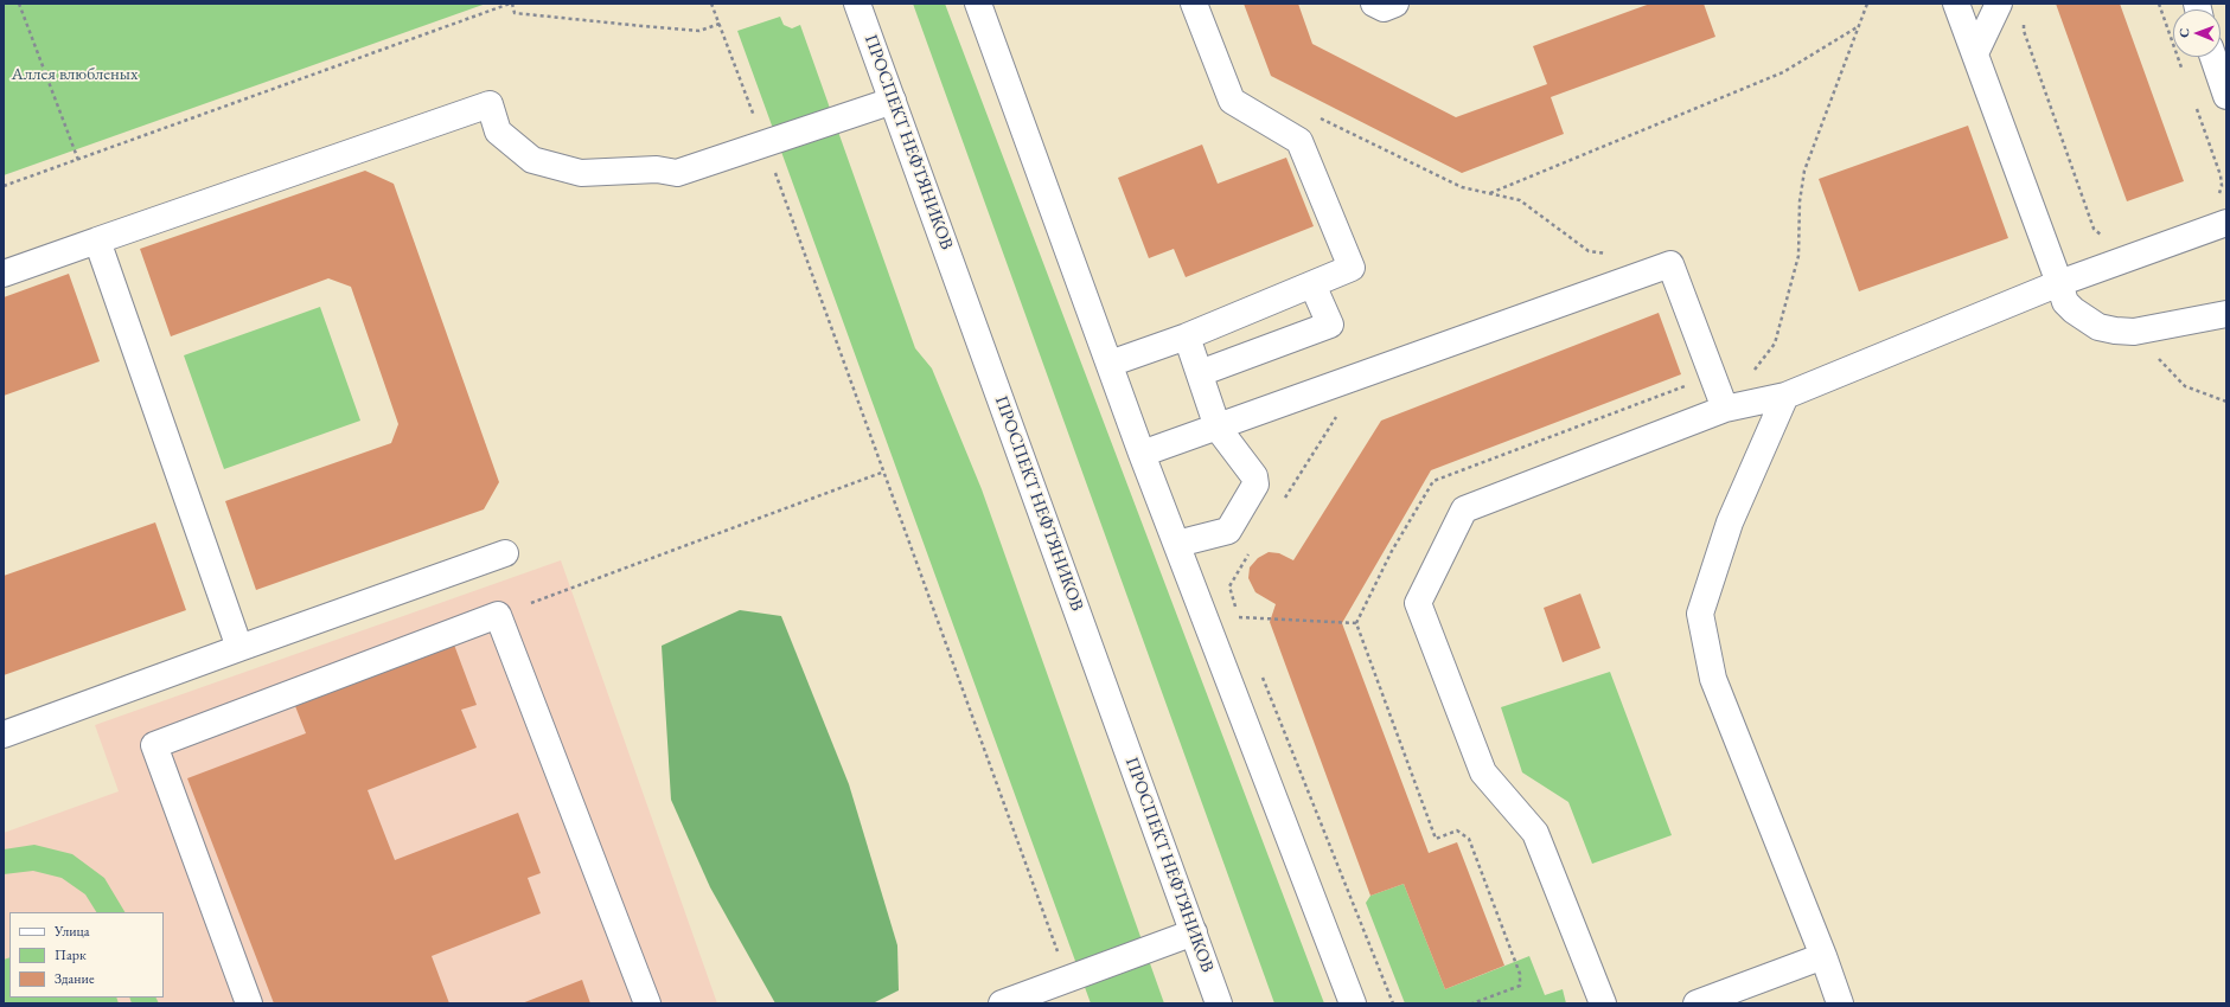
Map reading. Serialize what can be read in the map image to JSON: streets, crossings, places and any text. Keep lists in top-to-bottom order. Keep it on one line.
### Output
{"streets":{"main road":["ПРОСПЕКТ НЕФТЯНИКОВ"]},"parks":["Аллея влюбленых"],"legend":["Улица","Парк","Здание"],"north":"left"}
